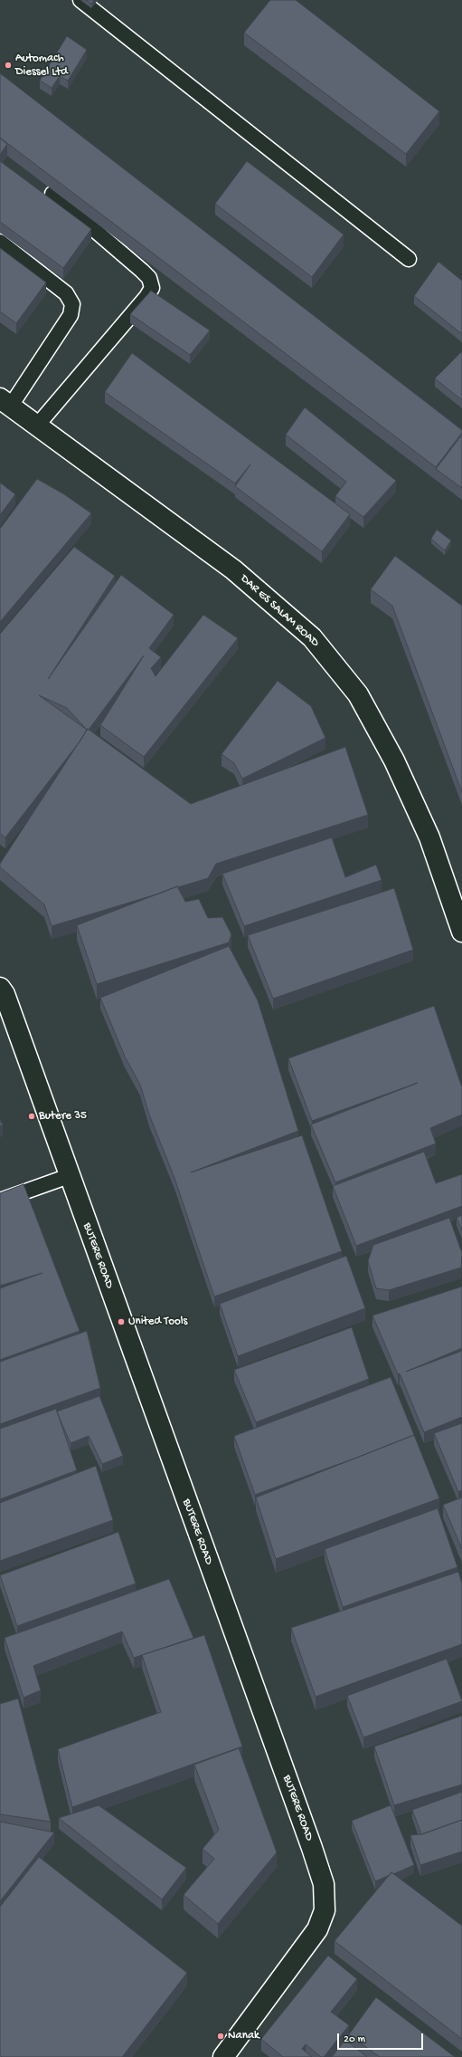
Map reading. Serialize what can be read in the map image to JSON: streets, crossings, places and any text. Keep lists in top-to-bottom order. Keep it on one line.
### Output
{"streets":{"street":["DAR ES SALAM ROAD","BUTERE ROAD"]},"places":["Automach Diessel Ltd","Butere 35","United Tools","Nanak"],"scale_bar":"20 m"}
